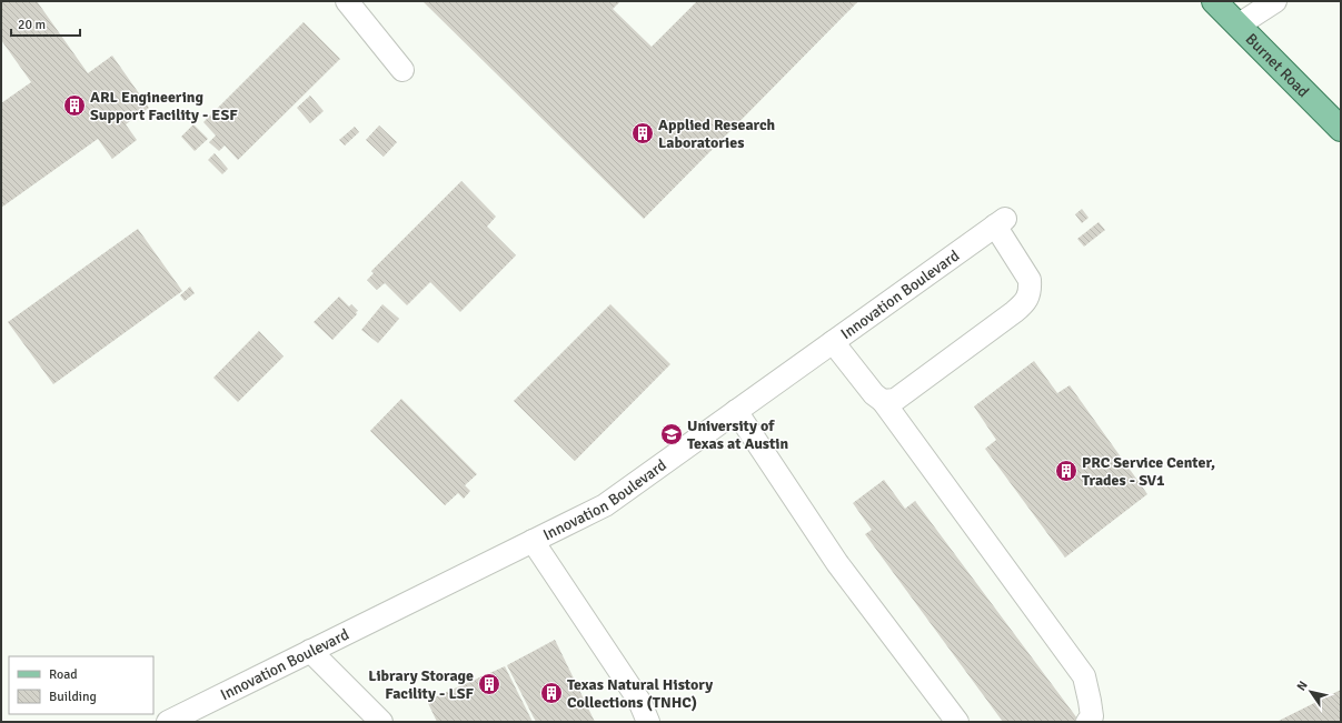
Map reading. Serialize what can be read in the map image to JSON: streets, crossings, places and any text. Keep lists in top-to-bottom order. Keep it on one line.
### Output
{"streets":{"main road":["Burnet Road"],"street":["Innovation Boulevard"]},"places":{"building":["ARL Engineering Support Facility - ESF","Applied Research Laboratories","PRC Service Center, Trades - SV1","Library Storage Facility - LSF","Texas Natural History Collections (TNHC)"],"school or university":["University of Texas at Austin"]},"legend":["Road","Building"],"scale_bar":"20 m","north":"top left"}
